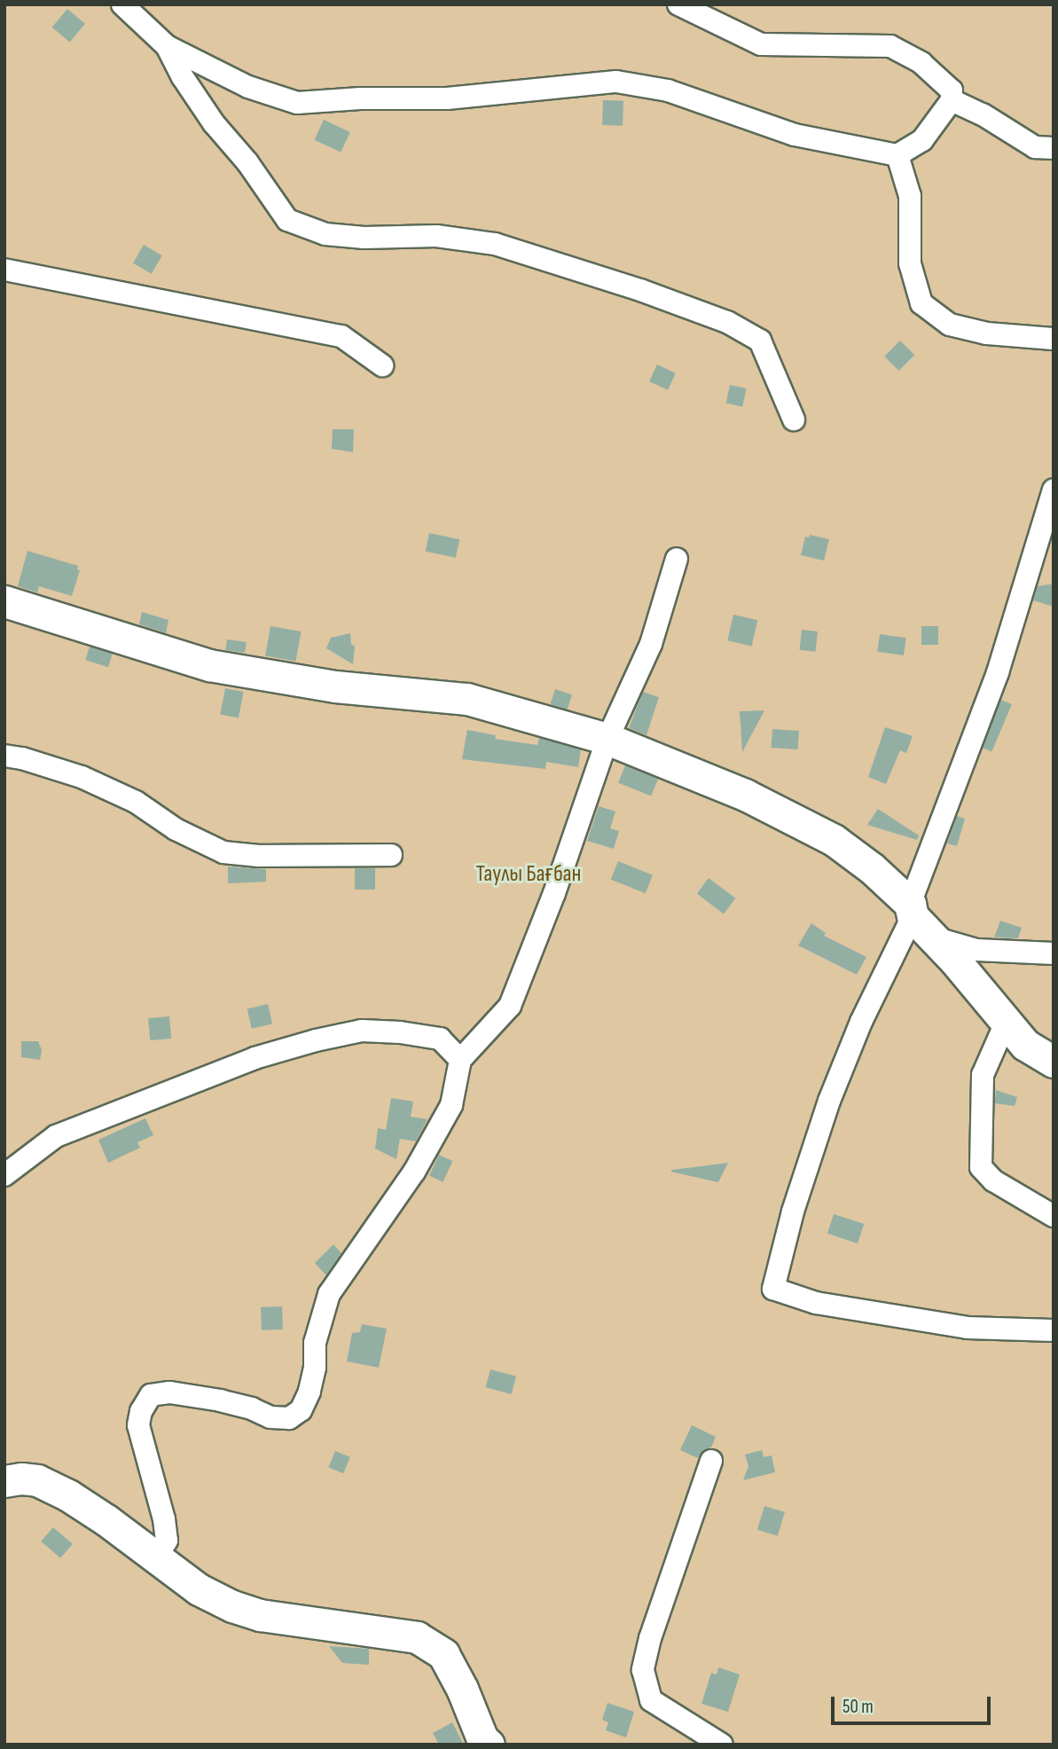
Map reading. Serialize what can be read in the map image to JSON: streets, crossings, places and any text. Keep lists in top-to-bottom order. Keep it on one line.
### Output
{"parks":["Таулы Бағбан"],"scale_bar":"50 m"}
